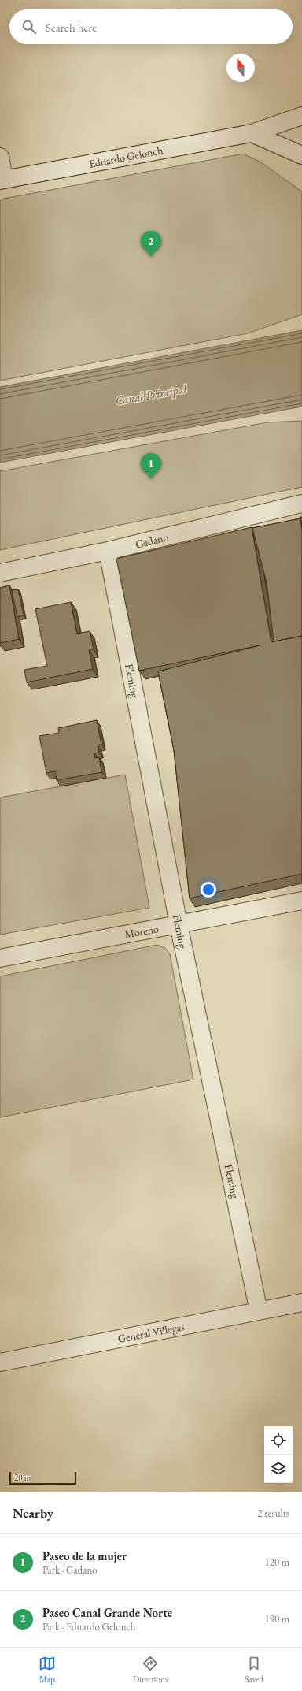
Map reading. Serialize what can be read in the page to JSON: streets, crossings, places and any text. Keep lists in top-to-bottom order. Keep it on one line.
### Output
{"streets":{"street":["Eduardo Gelonch","Gadano","Fleming","Moreno","General Villegas"]},"crossings":[["Gadano","Fleming"],["Fleming","Moreno"],["Fleming","General Villegas"]],"water":["Canal Principal"],"scale_bar":"20 m","north":"top","page":{"search":"Search here","pins":["2","1"],"scale":"20 m","heading":["Nearby","2 results"],"list":[{"mark":"1","name":"Paseo de la mujer","note":"Park · Gadano","value":"120 m"},{"mark":"2","name":"Paseo Canal Grande Norte","note":"Park · Eduardo Gelonch","value":"190 m"}],"nav":["Map","Directions","Saved"]}}
